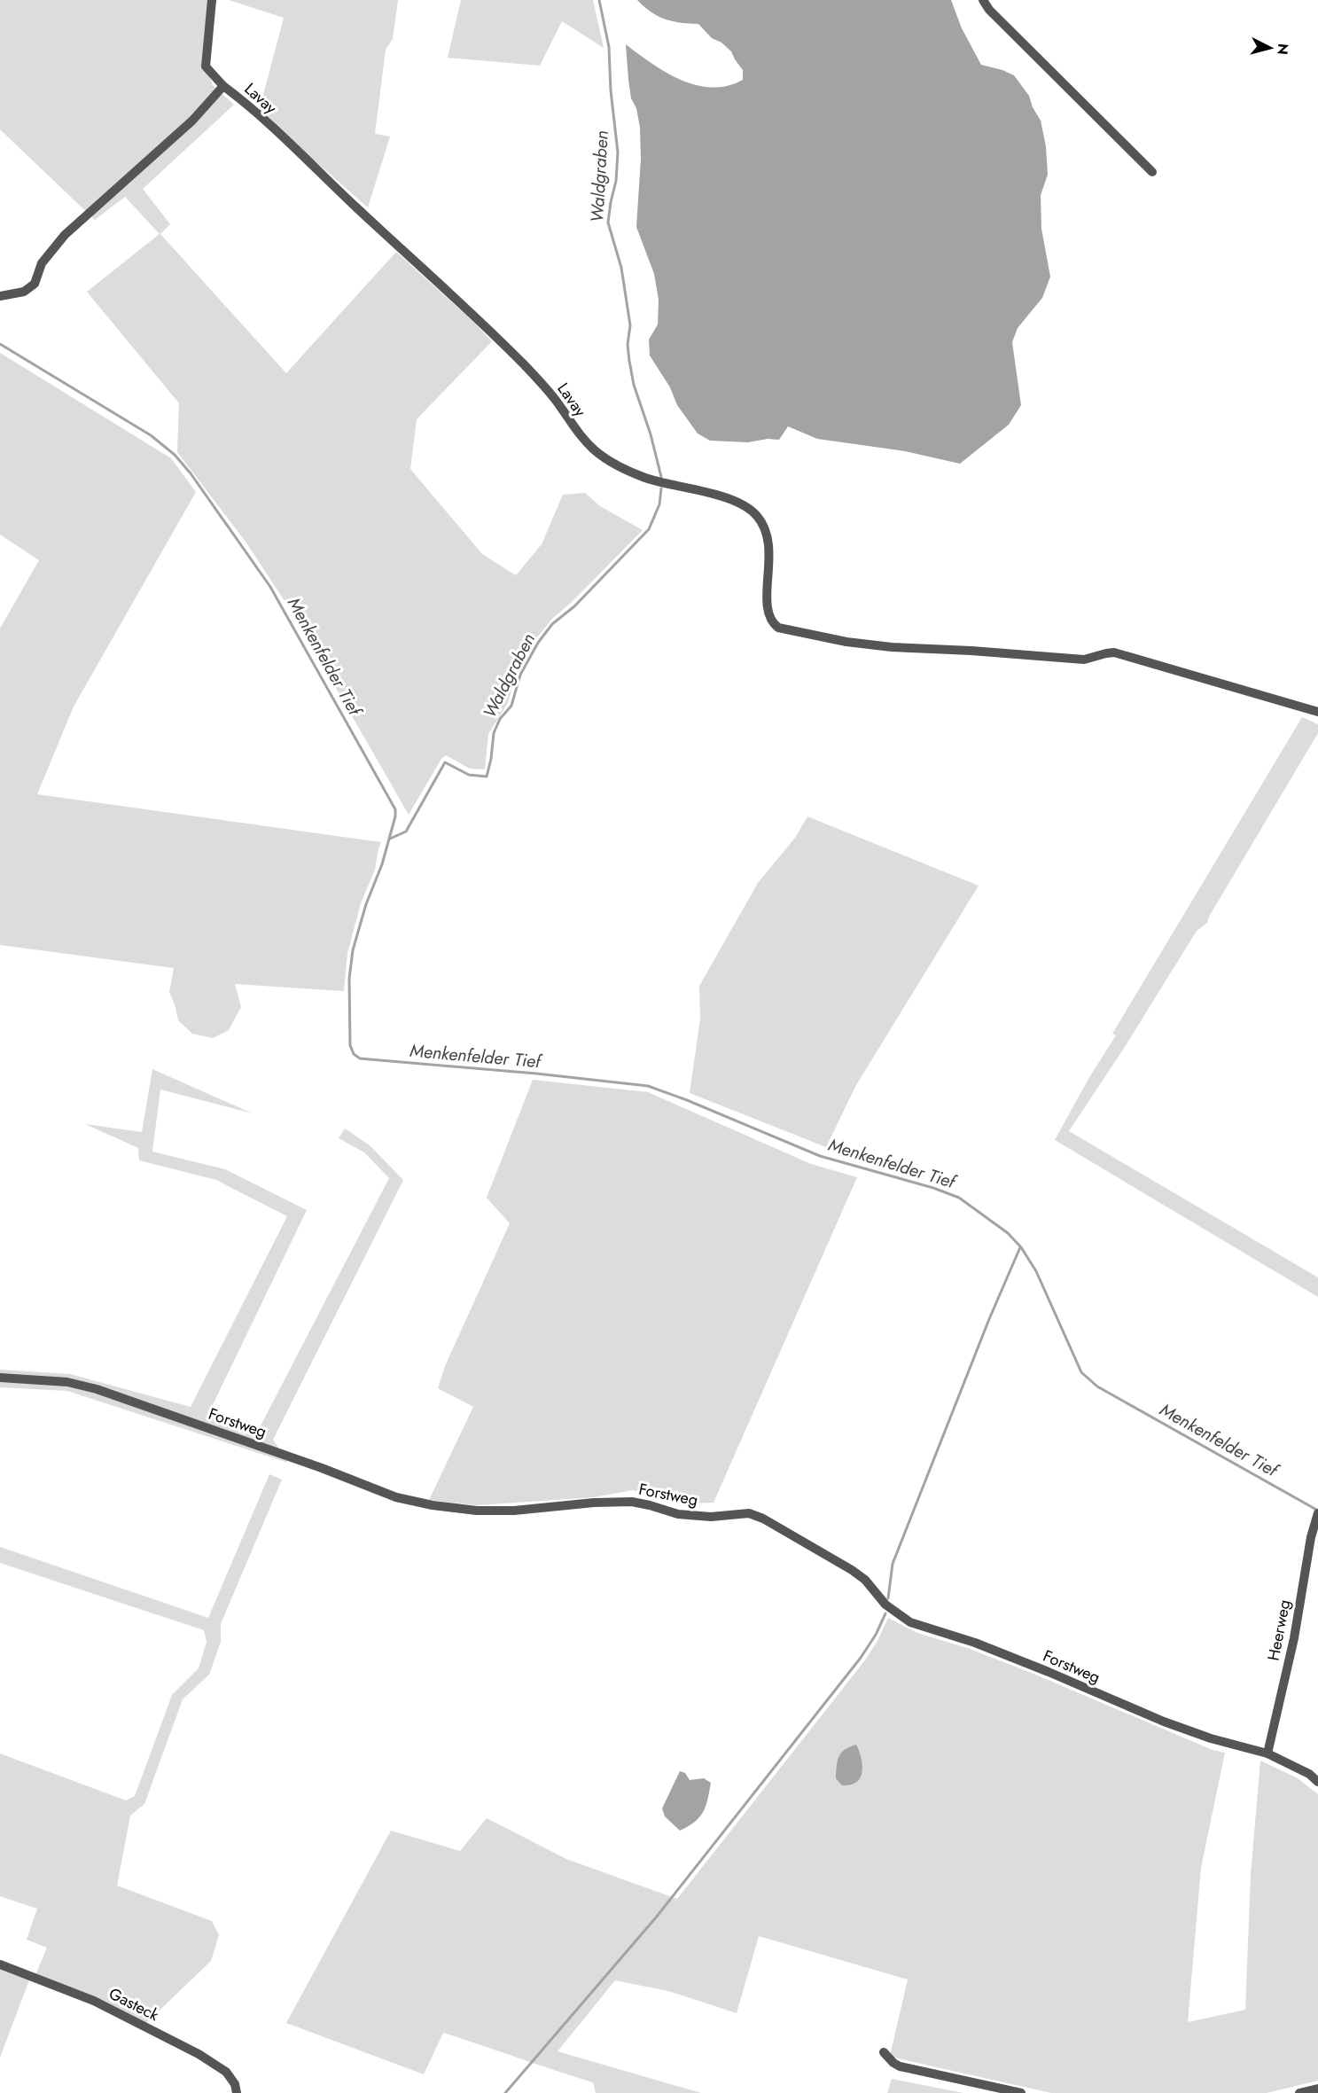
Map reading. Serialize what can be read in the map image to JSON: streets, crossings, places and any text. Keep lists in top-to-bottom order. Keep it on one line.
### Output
{"streets":{"street":["Lavay","Forstweg","Heerweg","Gasteck"]},"crossings":[["Forstweg","Heerweg"]],"water":["Waldgraben","Menkenfelder Tief"],"north":"right"}
